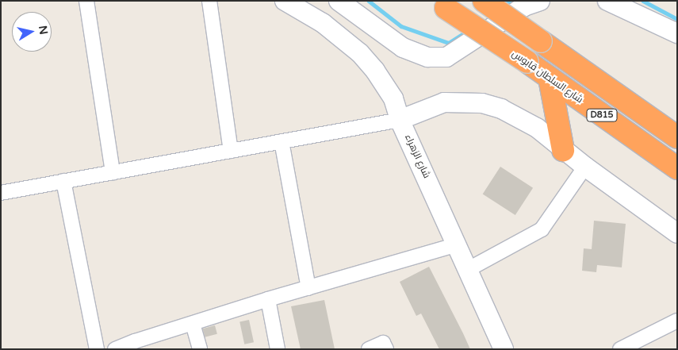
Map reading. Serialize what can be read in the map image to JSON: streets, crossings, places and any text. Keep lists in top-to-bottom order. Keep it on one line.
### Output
{"streets":{"highway":["شارع السلطان قابوس","D815"],"street":["شارع الزهراء"]},"north":"right"}
